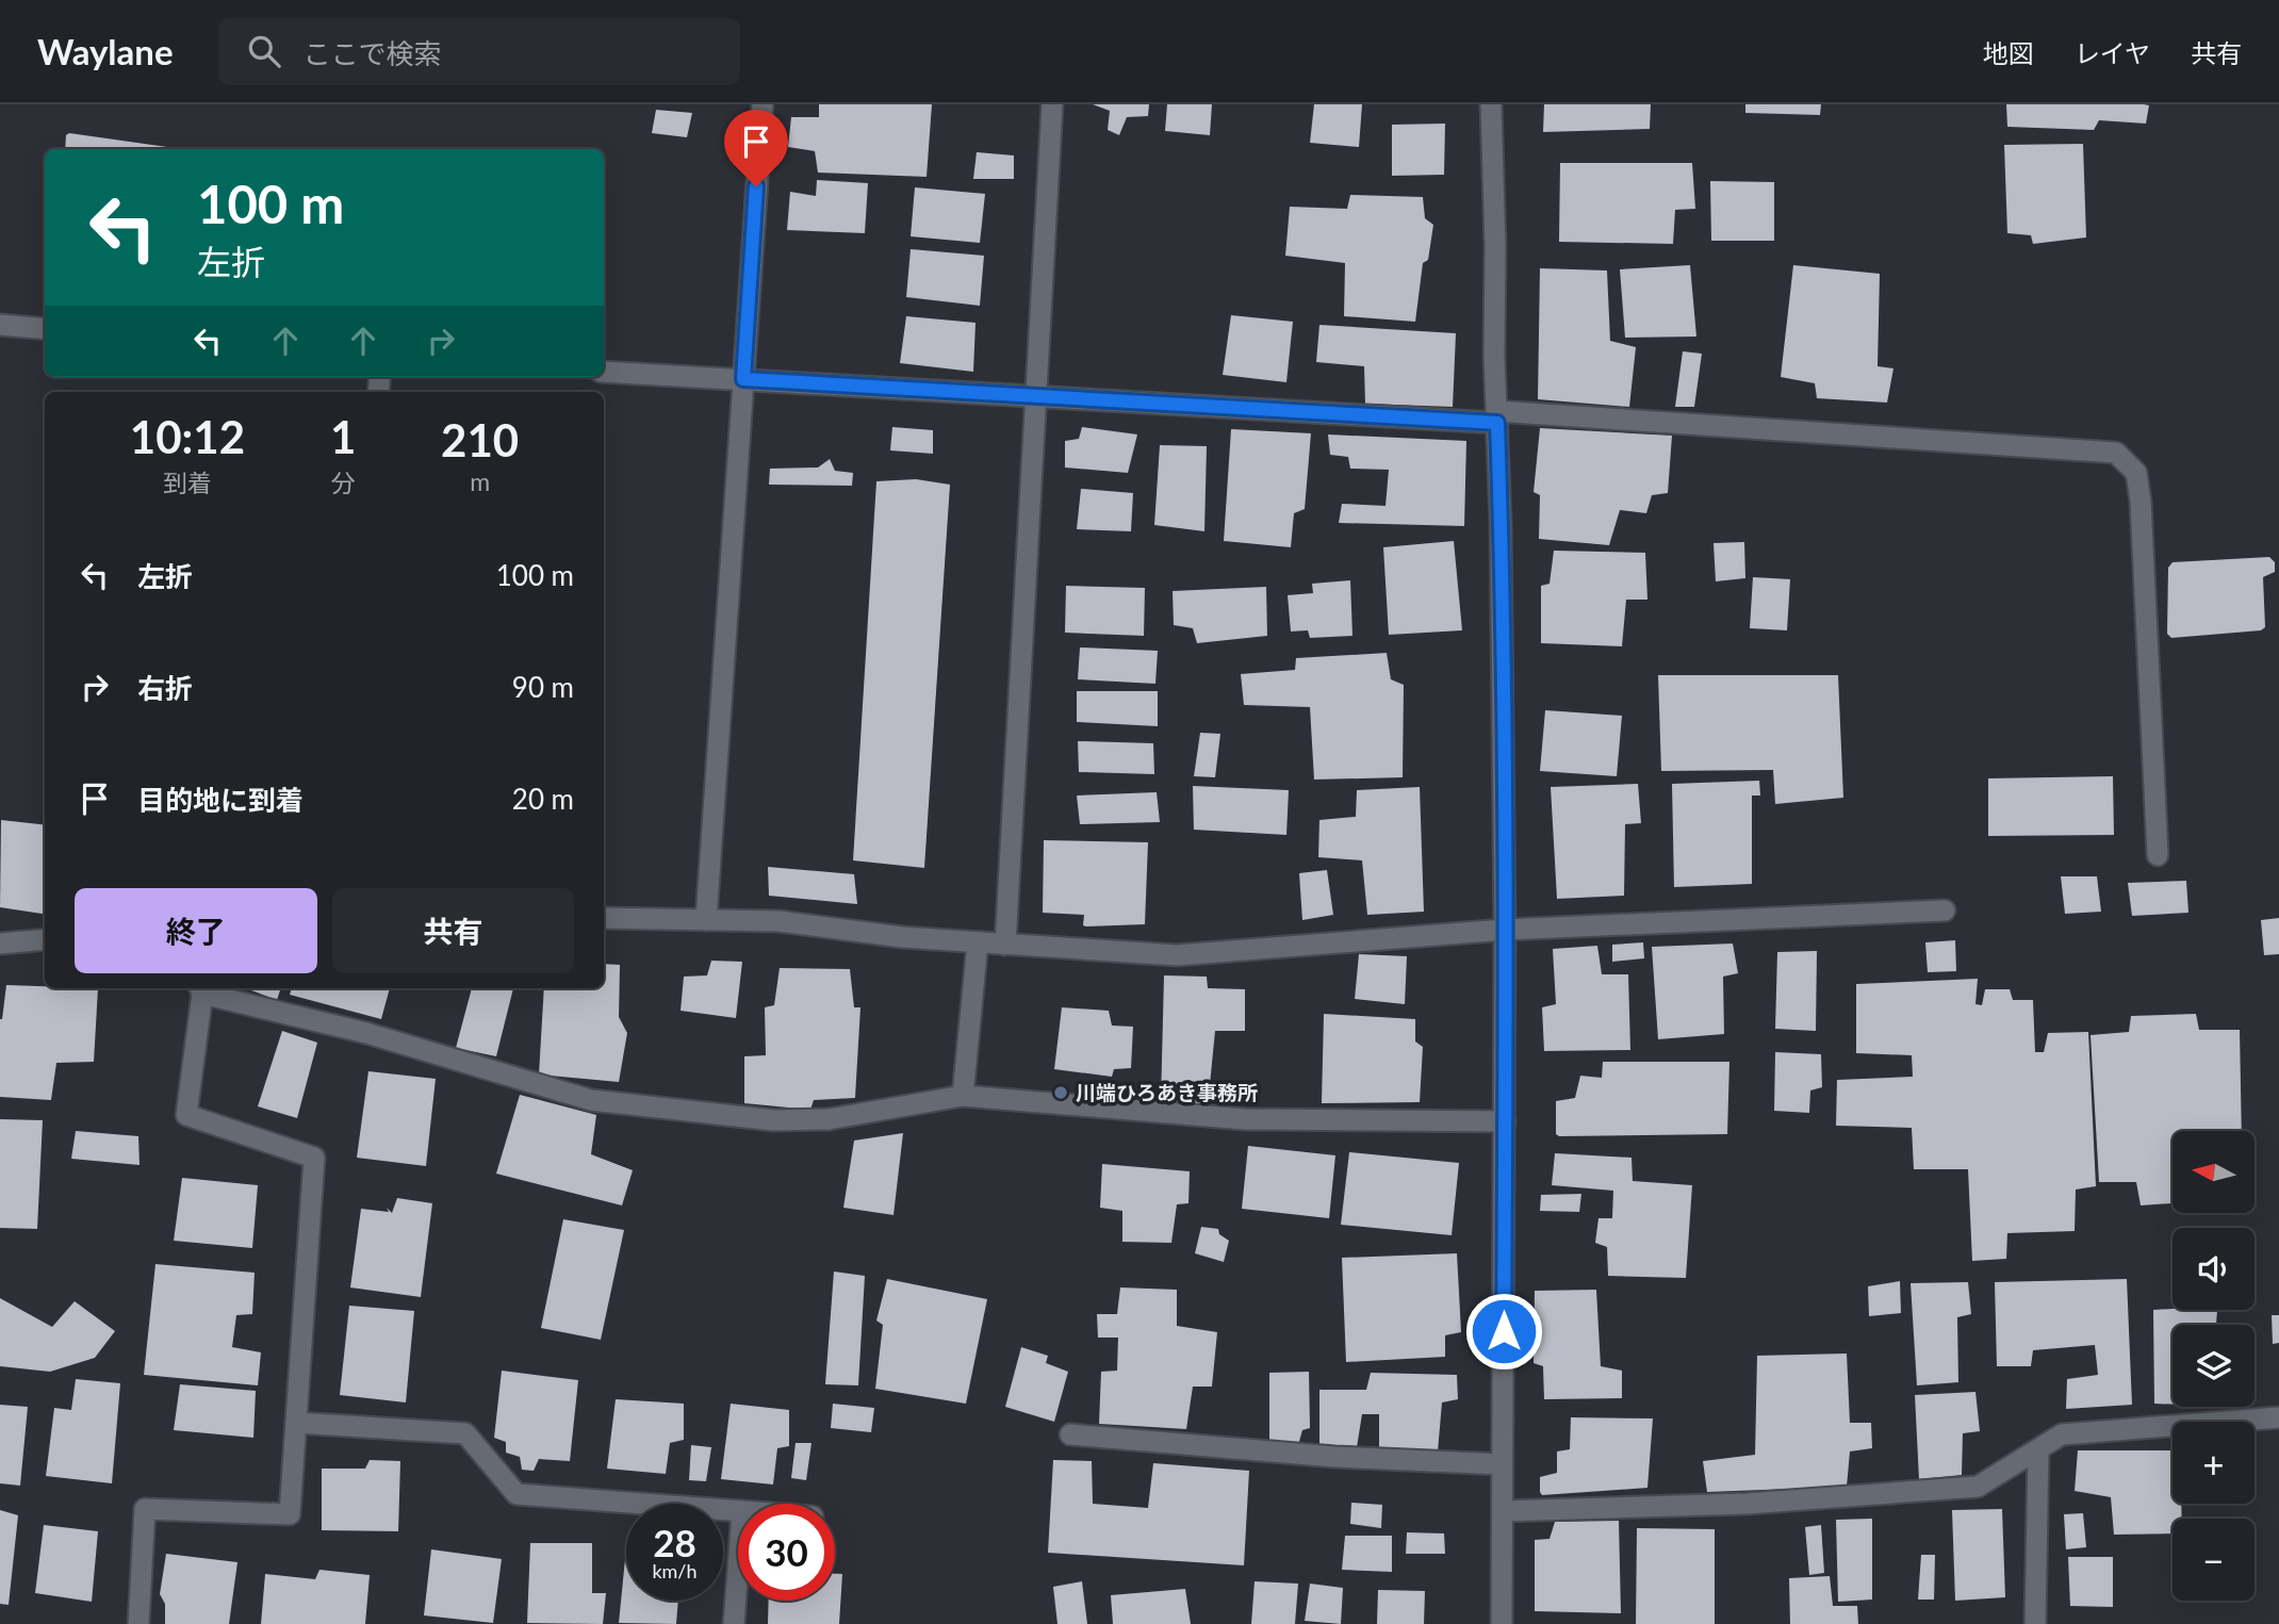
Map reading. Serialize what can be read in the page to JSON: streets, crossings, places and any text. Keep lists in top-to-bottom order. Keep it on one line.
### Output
{"places":["川端ひろあき事務所"],"north":"left","page":{"header":"Waylane","search":"ここで検索","nav":["地図","レイヤ","共有"],"turn":["100 m","左折"],"eta":["10:12","到着","1","分","210","m"],"list":[{"name":"左折","value":"100 m"},{"name":"右折","value":"90 m"},{"name":"目的地に到着","value":"20 m"}],"buttons":["終了","共有"],"map_buttons":["+","−"],"speed":"28 km/h","limit":"30"}}
